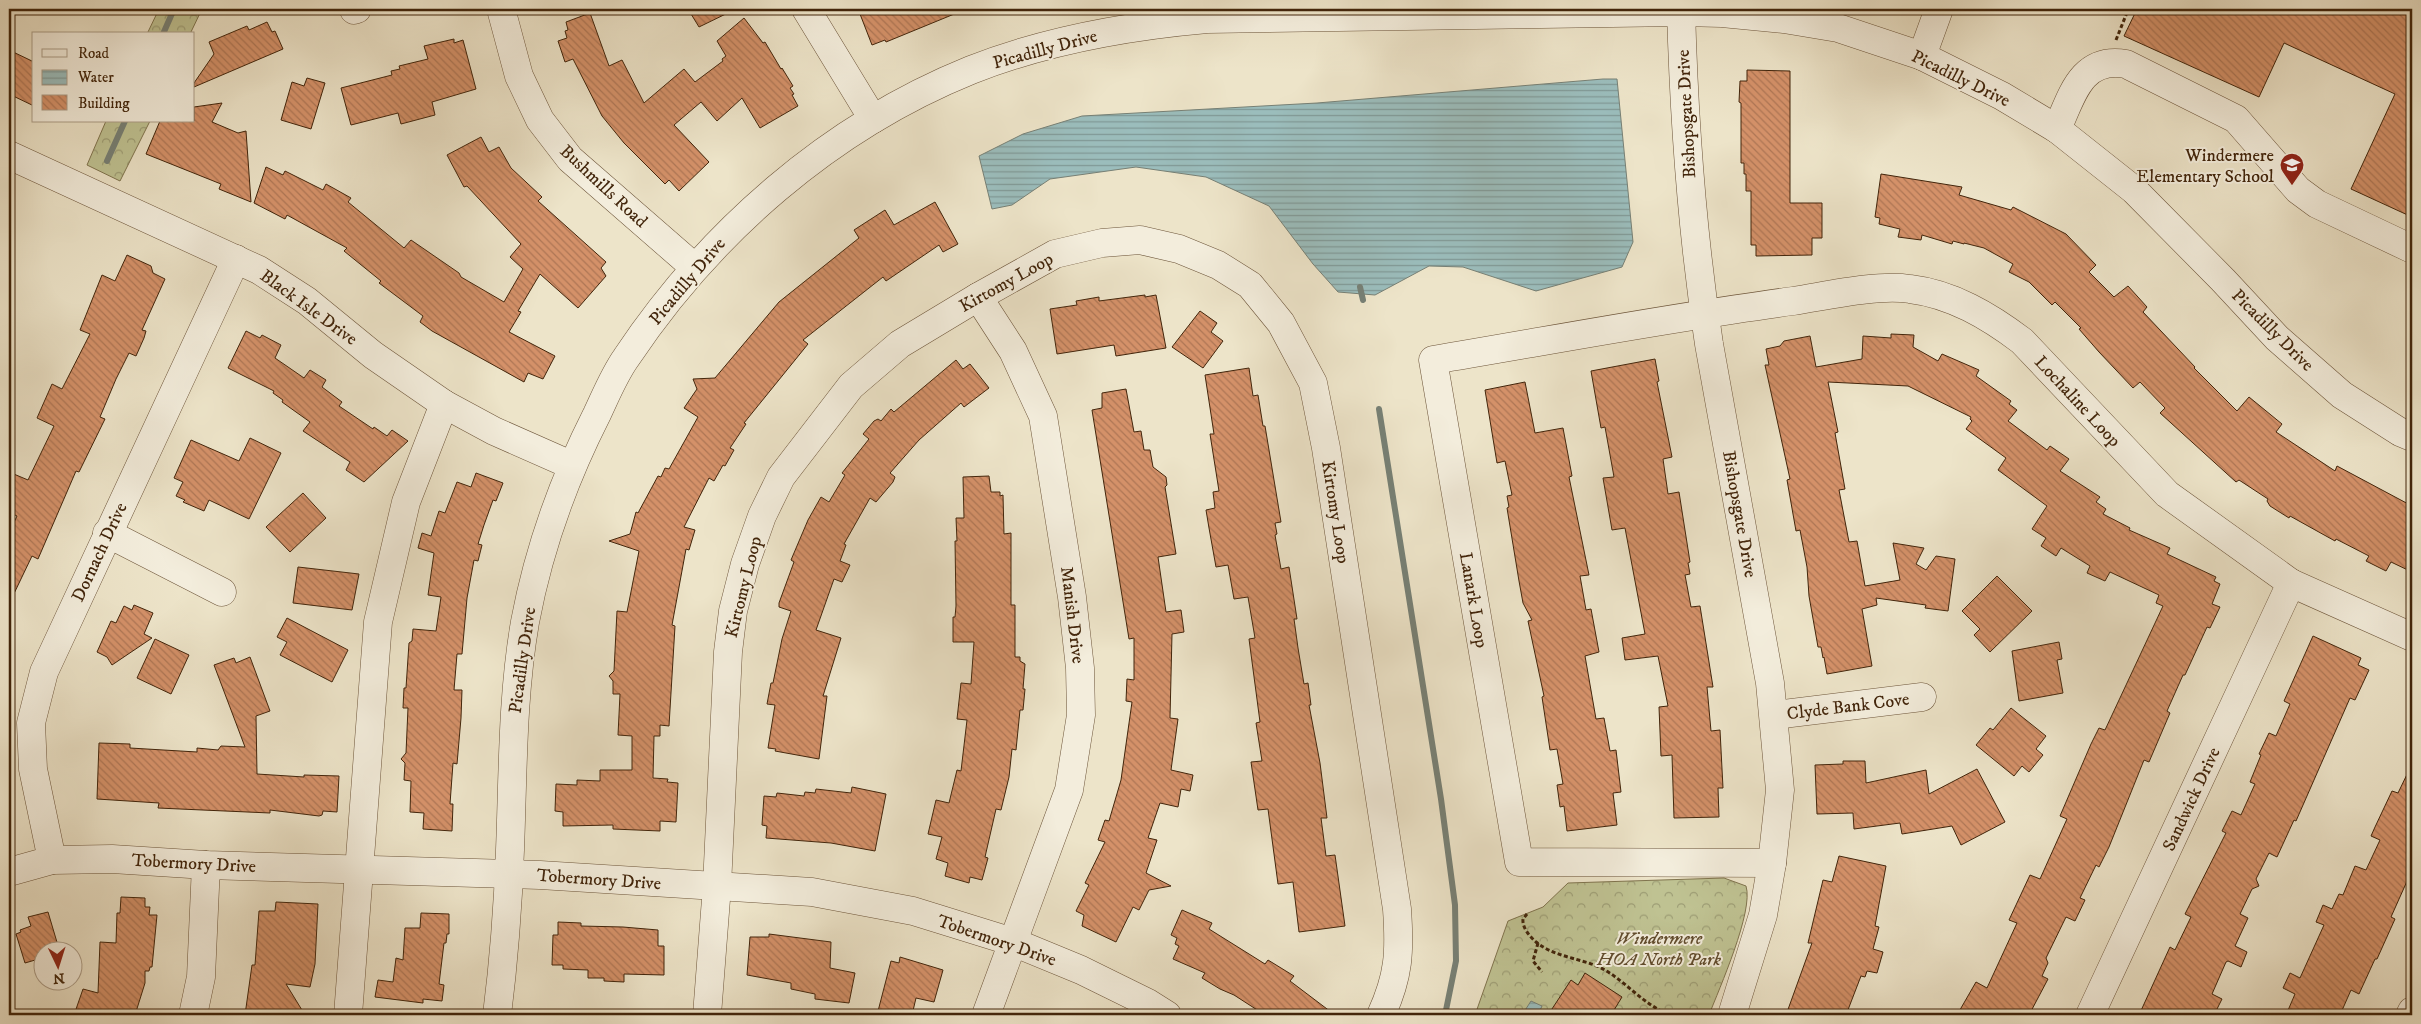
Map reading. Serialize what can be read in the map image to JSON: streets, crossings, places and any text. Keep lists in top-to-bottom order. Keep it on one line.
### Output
{"streets":{"street":["Picadilly Drive","Bishopsgate Drive","Bushmills Road","Kirtomy Loop","Black Isle Drive","Lochaline Loop","Dornach Drive","Lanark Loop","Manish Drive","Clyde Bank Cove","Sandwick Drive","Tobermory Drive"]},"crossings":[["Picadilly Drive","Bishopsgate Drive"],["Picadilly Drive","Bushmills Road"],["Picadilly Drive","Black Isle Drive"],["Picadilly Drive","Tobermory Drive"],["Bishopsgate Drive","Lochaline Loop"],["Bishopsgate Drive","Lanark Loop"],["Bishopsgate Drive","Clyde Bank Cove"],["Kirtomy Loop","Manish Drive"],["Kirtomy Loop","Tobermory Drive"],["Black Isle Drive","Dornach Drive"],["Lochaline Loop","Lanark Loop"],["Lochaline Loop","Sandwick Drive"],["Dornach Drive","Tobermory Drive"],["Manish Drive","Tobermory Drive"]],"parks":["Windermere HOA North Park"],"places":{"school or university":["Windermere Elementary School"]},"legend":["Road","Water","Building"],"north":"bottom"}
